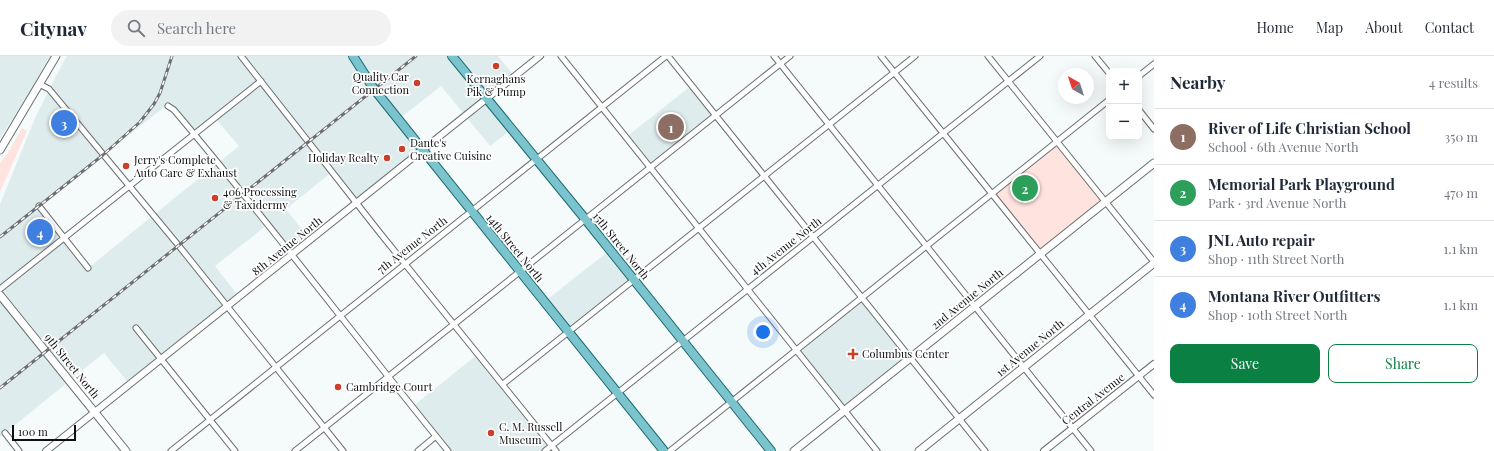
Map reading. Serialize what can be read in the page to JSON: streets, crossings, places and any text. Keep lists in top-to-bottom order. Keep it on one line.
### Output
{"streets":{"main road":["15th Street North","14th Street North","2nd Avenue North","1st Avenue North","9th Street North"],"street":["7th Avenue North","8th Avenue North","4th Avenue North","Central Avenue"]},"crossings":[["7th Avenue North","15th Street North"],["7th Avenue North","14th Street North"],["8th Avenue North","15th Street North"],["8th Avenue North","14th Street North"],["8th Avenue North","9th Street North"],["15th Street North","4th Avenue North"],["4th Avenue North","14th Street North"]],"places":{"other":["Kernaghans Pik & Pump","Quality Car Connection","Dante's Creative Cuisine","Holiday Realty","Jerry's Complete Auto Care & Exhaust","406 Processing & Taxidermy","Cambridge Court","C. M. Russell Museum"],"health":["Columbus Center"]},"scale_bar":"100 m","north":"top left","page":{"header":"Citynav","search":"Search here","nav":["Home","Map","About","Contact"],"heading":["Nearby","4 results"],"map_buttons":["+","−"],"pins":["3","1","2","4"],"list":[{"mark":"1","name":"River of Life Christian School","note":"School · 6th Avenue North","value":"350 m"},{"mark":"2","name":"Memorial Park Playground","note":"Park · 3rd Avenue North","value":"470 m"},{"mark":"3","name":"JNL Auto repair","note":"Shop · 11th Street North","value":"1.1 km"},{"mark":"4","name":"Montana River Outfitters","note":"Shop · 10th Street North","value":"1.1 km"}],"buttons":["Save","Share"],"scale":"100 m"}}
